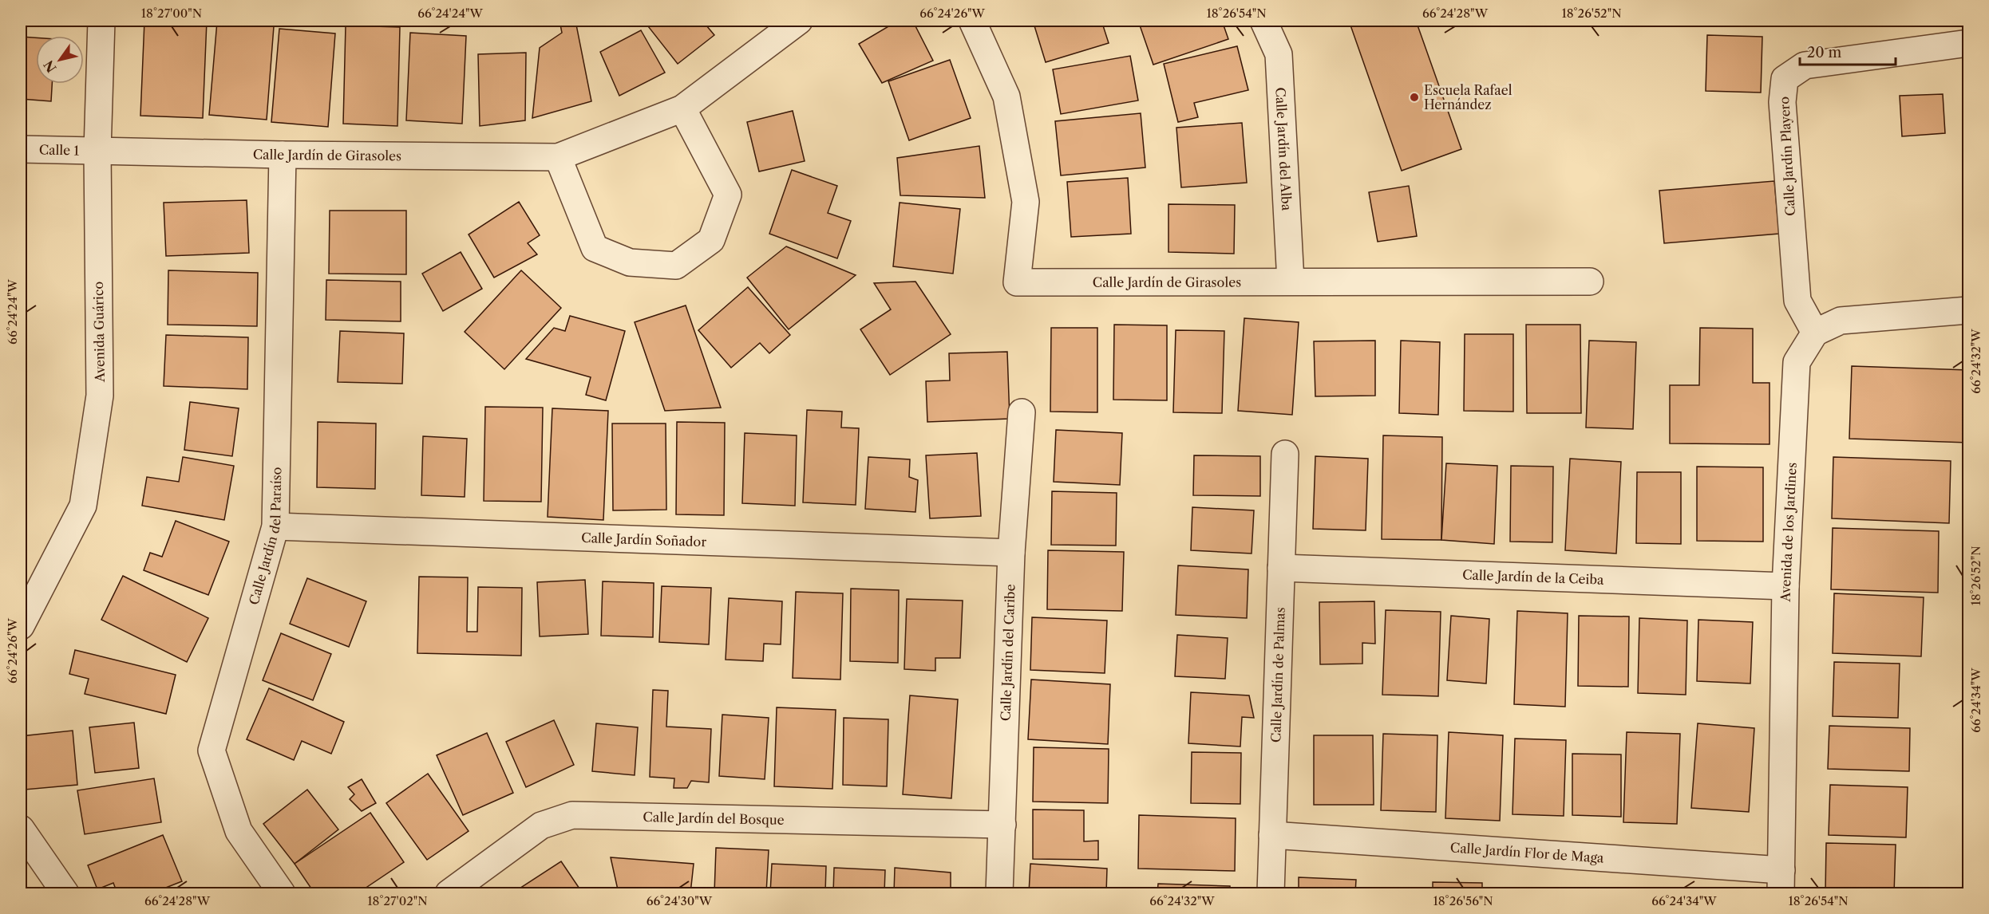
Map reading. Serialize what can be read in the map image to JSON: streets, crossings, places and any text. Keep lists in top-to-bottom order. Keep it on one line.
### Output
{"streets":{"street":["Calle Jardín del Alba","Calle 1","Calle Jardín de Girasoles","Calle Jardín Playero","Avenida Guárico","Avenida de los Jardines","Calle Jardín del Paraíso","Calle Jardín Soñador","Calle Jardín de la Ceiba","Calle Jardín del Caribe","Calle Jardín de Palmas","Calle Jardín del Bosque","Calle Jardín Flor de Maga"]},"crossings":[["Calle Jardín del Alba","Calle Jardín de Girasoles"],["Calle 1","Calle Jardín de Girasoles"],["Calle 1","Avenida Guárico"],["Calle Jardín de Girasoles","Avenida Guárico"],["Calle Jardín de Girasoles","Calle Jardín del Paraíso"],["Calle Jardín Playero","Avenida de los Jardines"],["Avenida de los Jardines","Calle Jardín de la Ceiba"],["Avenida de los Jardines","Calle Jardín Flor de Maga"],["Calle Jardín del Paraíso","Calle Jardín Soñador"],["Calle Jardín Soñador","Calle Jardín del Caribe"],["Calle Jardín de la Ceiba","Calle Jardín de Palmas"],["Calle Jardín del Caribe","Calle Jardín del Bosque"],["Calle Jardín de Palmas","Calle Jardín Flor de Maga"]],"places":["Escuela Rafael Hernández"],"scale_bar":"20 m","north":"bottom left","coordinates":["18°27'00\"N","66°24'24\"W","66°24'26\"W","18°26'54\"N","66°24'28\"W","18°26'52\"N","66°24'32\"W","66°24'34\"W","18°27'02\"N","66°24'30\"W","18°26'56\"N"]}
